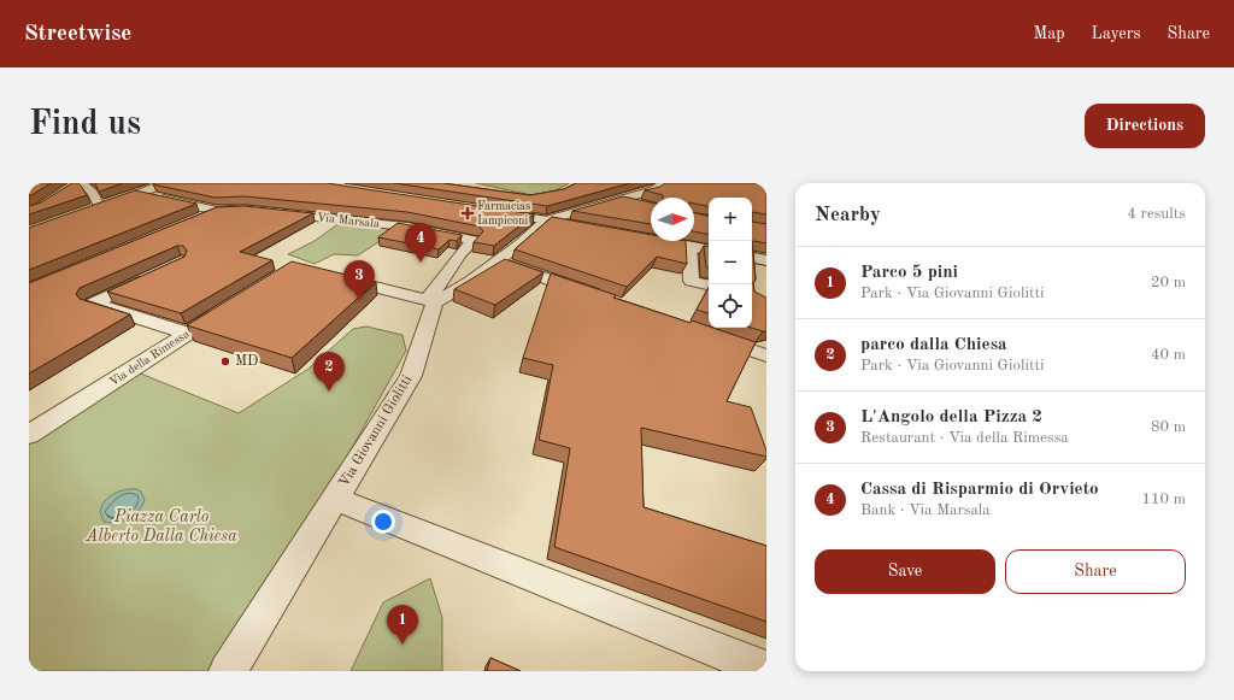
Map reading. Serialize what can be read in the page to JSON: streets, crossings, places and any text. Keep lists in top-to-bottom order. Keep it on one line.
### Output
{"streets":{"street":["Via Marsala","Via della Rimessa","Via Giovanni Giolitti"]},"crossings":[["Via Marsala","Via Giovanni Giolitti"]],"parks":["Piazza Carlo Alberto Dalla Chiesa"],"places":{"health":["Farmacias Iampiconi"],"other":["MD"]},"north":"right","page":{"header":"Streetwise","nav":["Map","Layers","Share"],"buttons":["Directions",["Save","Share"]],"title":"Find us","heading":["Nearby","4 results"],"map_buttons":["+","−"],"pins":["4","3","2","1"],"list":[{"mark":"1","name":"Parco 5 pini","note":"Park · Via Giovanni Giolitti","value":"20 m"},{"mark":"2","name":"parco dalla Chiesa","note":"Park · Via Giovanni Giolitti","value":"40 m"},{"mark":"3","name":"L'Angolo della Pizza 2","note":"Restaurant · Via della Rimessa","value":"80 m"},{"mark":"4","name":"Cassa di Risparmio di Orvieto","note":"Bank · Via Marsala","value":"110 m"}]}}
